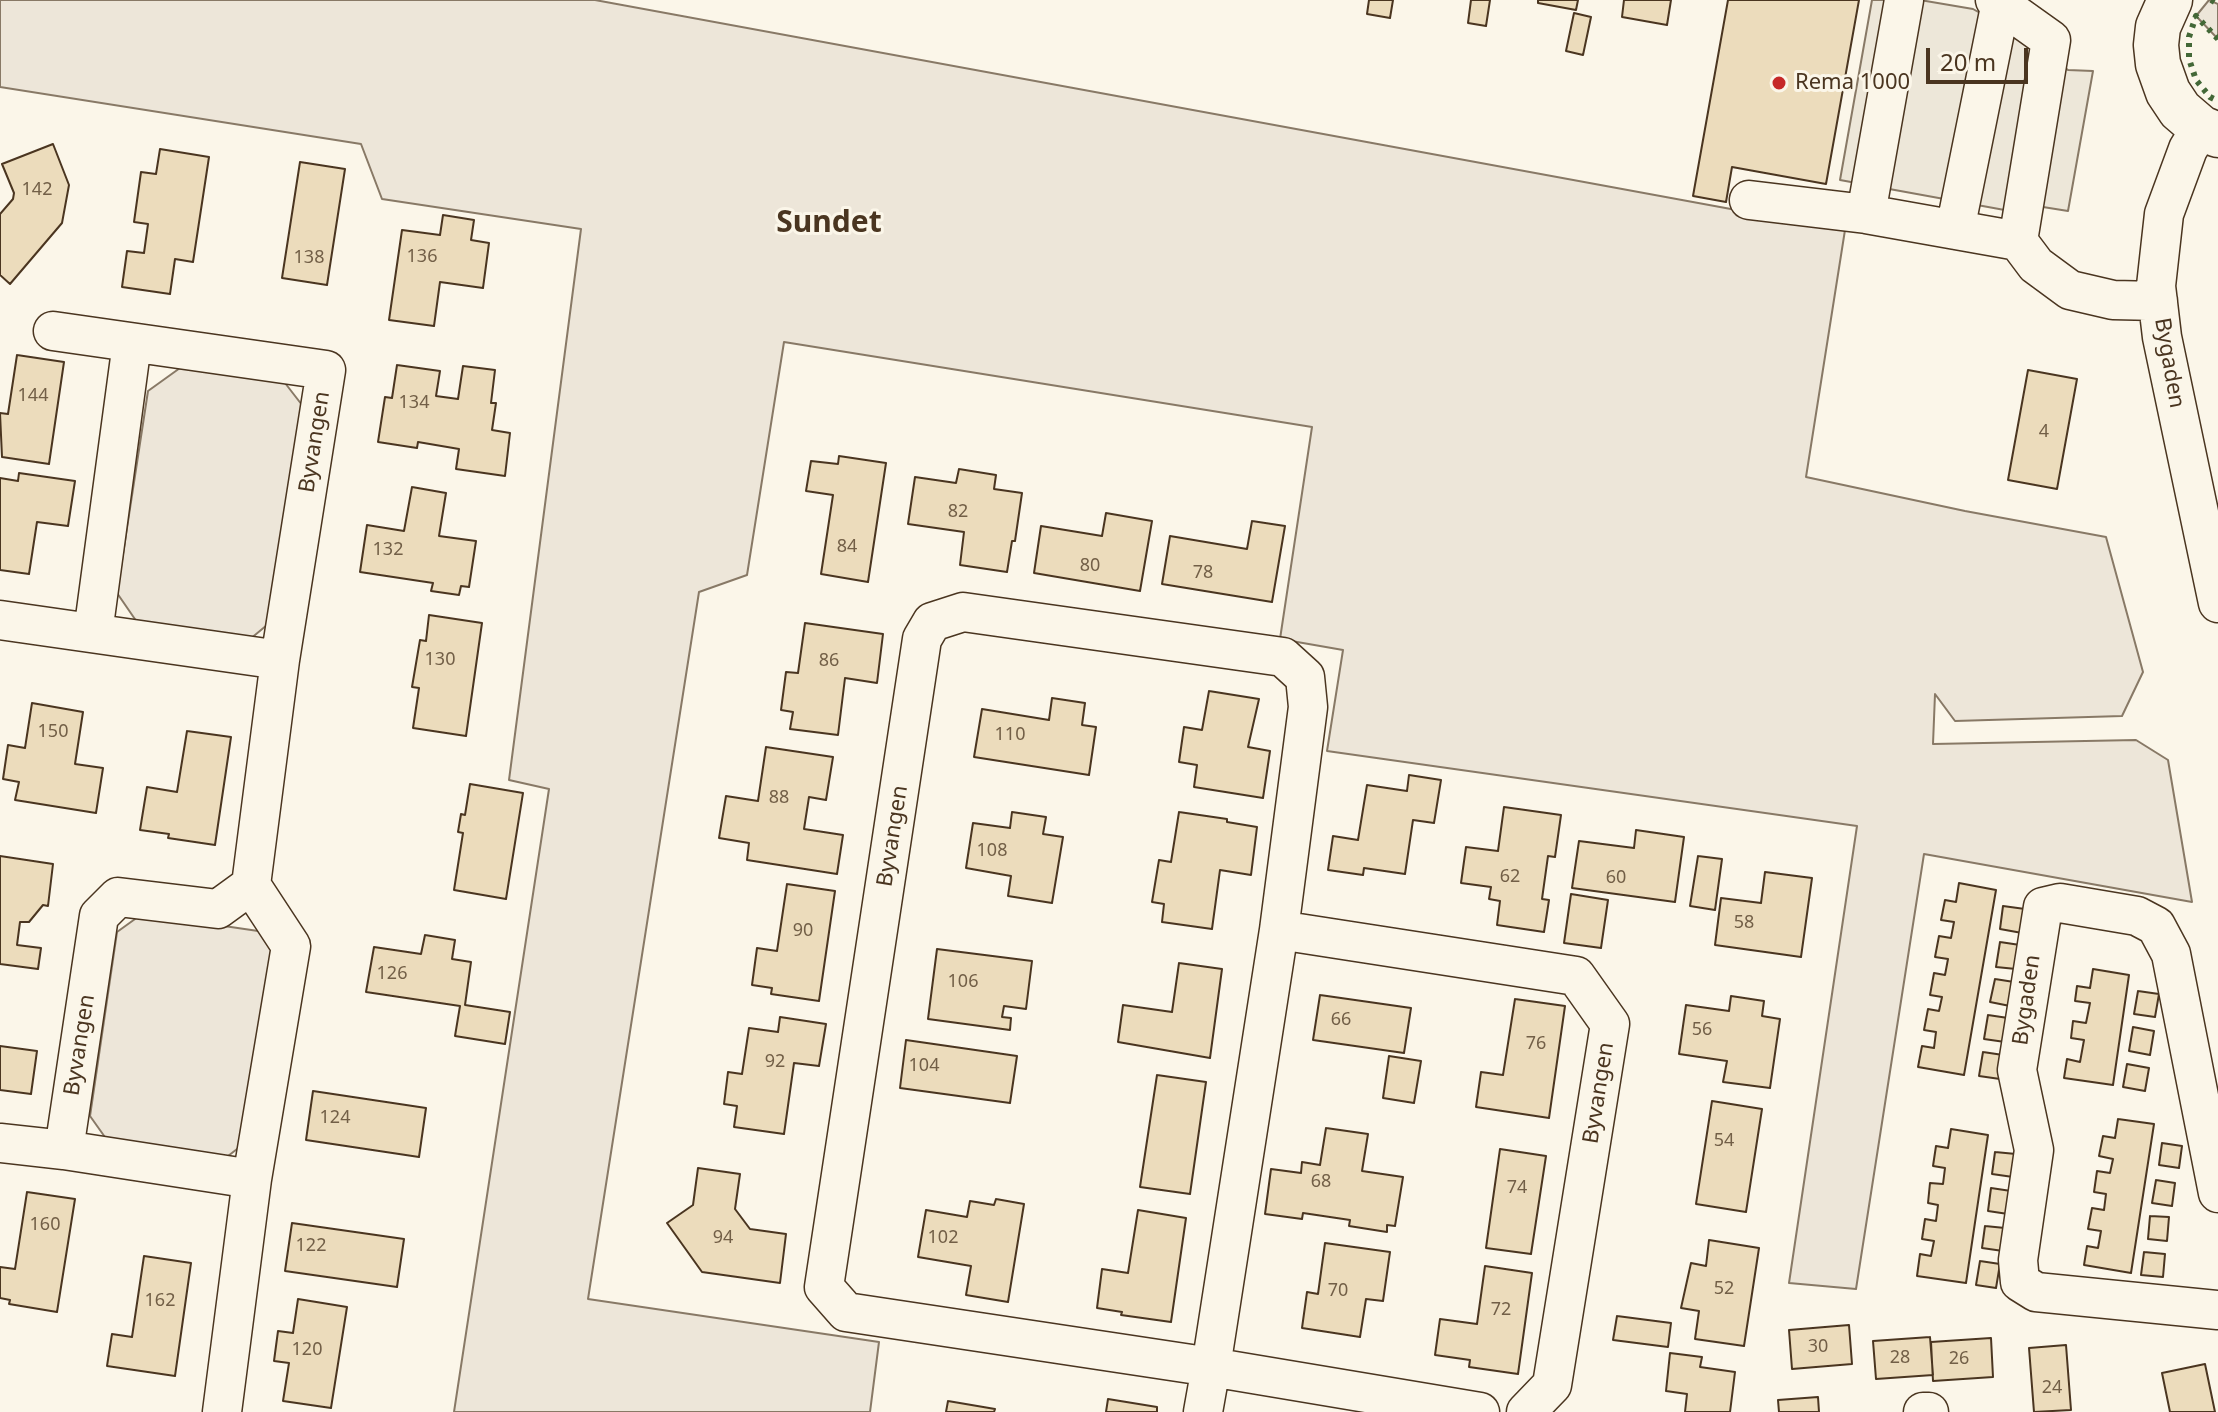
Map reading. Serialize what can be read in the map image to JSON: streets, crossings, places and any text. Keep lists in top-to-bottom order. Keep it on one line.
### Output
{"streets":{"street":["Bygaden","Byvangen"]},"districts":["Sundet"],"places":["Rema 1000"],"house_numbers":["142","136","138","144","134","4","82","84","132","80","78","130","86","150","110","88","108","62","60","58","90","126","106","66","56","76","92","104","124","54","68","74","160","94","102","122","52","70","162","72","30","120","28","26","24"],"scale_bar":"20 m"}
